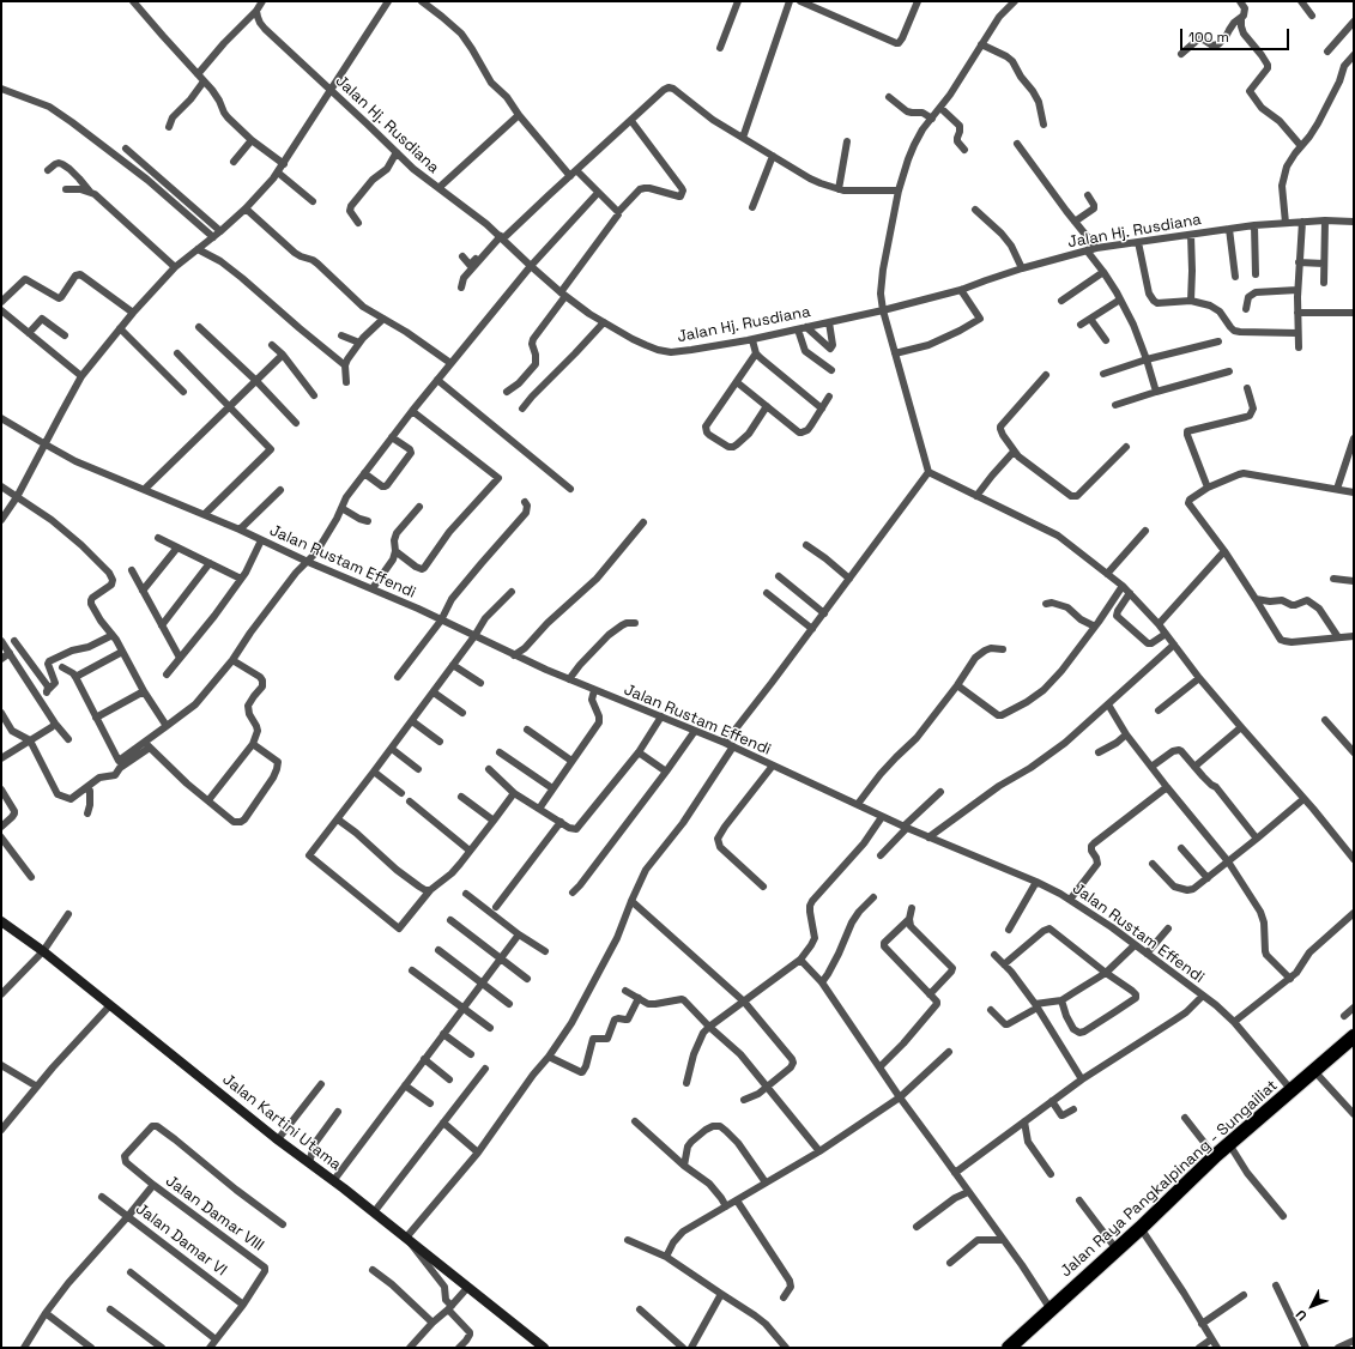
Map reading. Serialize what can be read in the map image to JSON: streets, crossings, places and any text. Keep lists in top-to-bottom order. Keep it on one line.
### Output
{"streets":{"highway":["Jalan Raya Pangkalpinang - Sungailiat"],"street":["Jalan Hj. Rusdiana","Jalan Rustam Effendi","Jalan Kartini Utama","Jalan Damar VIII","Jalan Damar VI"]},"crossings":[["Jalan Rustam Effendi","Jalan Raya Pangkalpinang - Sungailiat"],["Jalan Damar VIII","Jalan Damar VI"]],"scale_bar":"100 m","north":"bottom left"}
